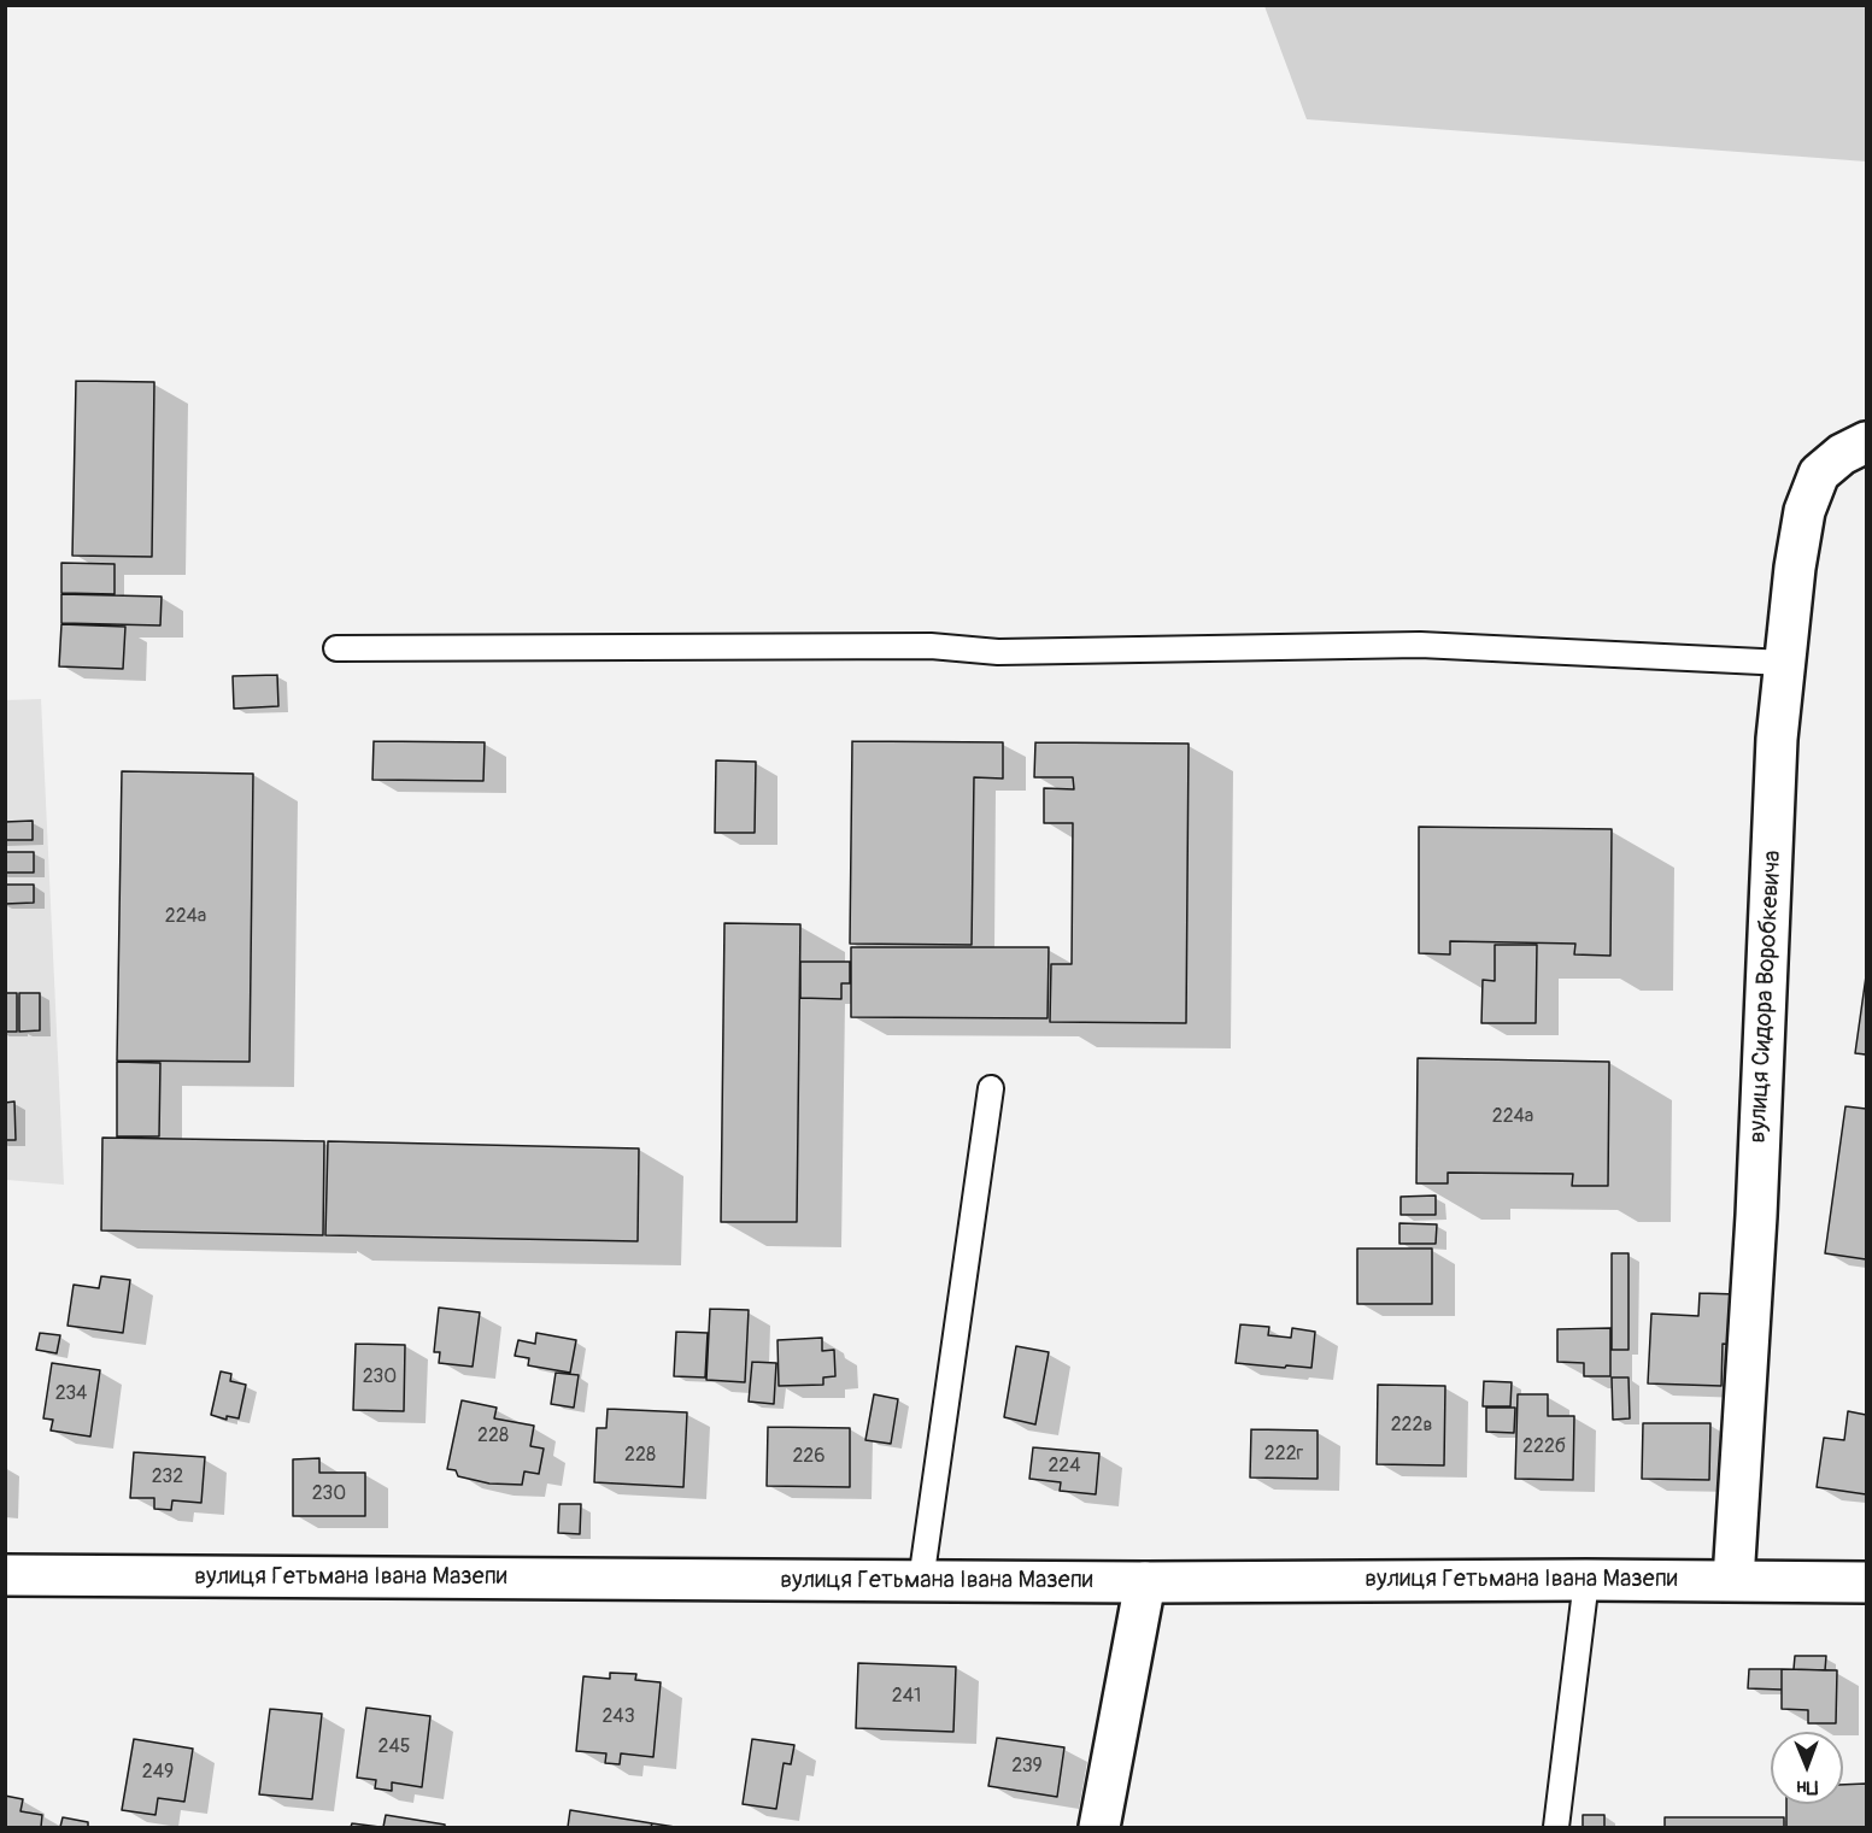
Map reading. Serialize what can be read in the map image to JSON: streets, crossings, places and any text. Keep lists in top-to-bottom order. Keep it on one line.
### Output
{"streets":{"main road":["вулиця Сидора Воробкевича","вулиця Гетьмана Івана Мазепи"]},"crossings":[["вулиця Сидора Воробкевича","вулиця Гетьмана Івана Мазепи"]],"house_numbers":["224а","224а","230","234","222в","228","222б","222г","228","226","224","232","230","241","243","245","239","249"],"north":"bottom"}
